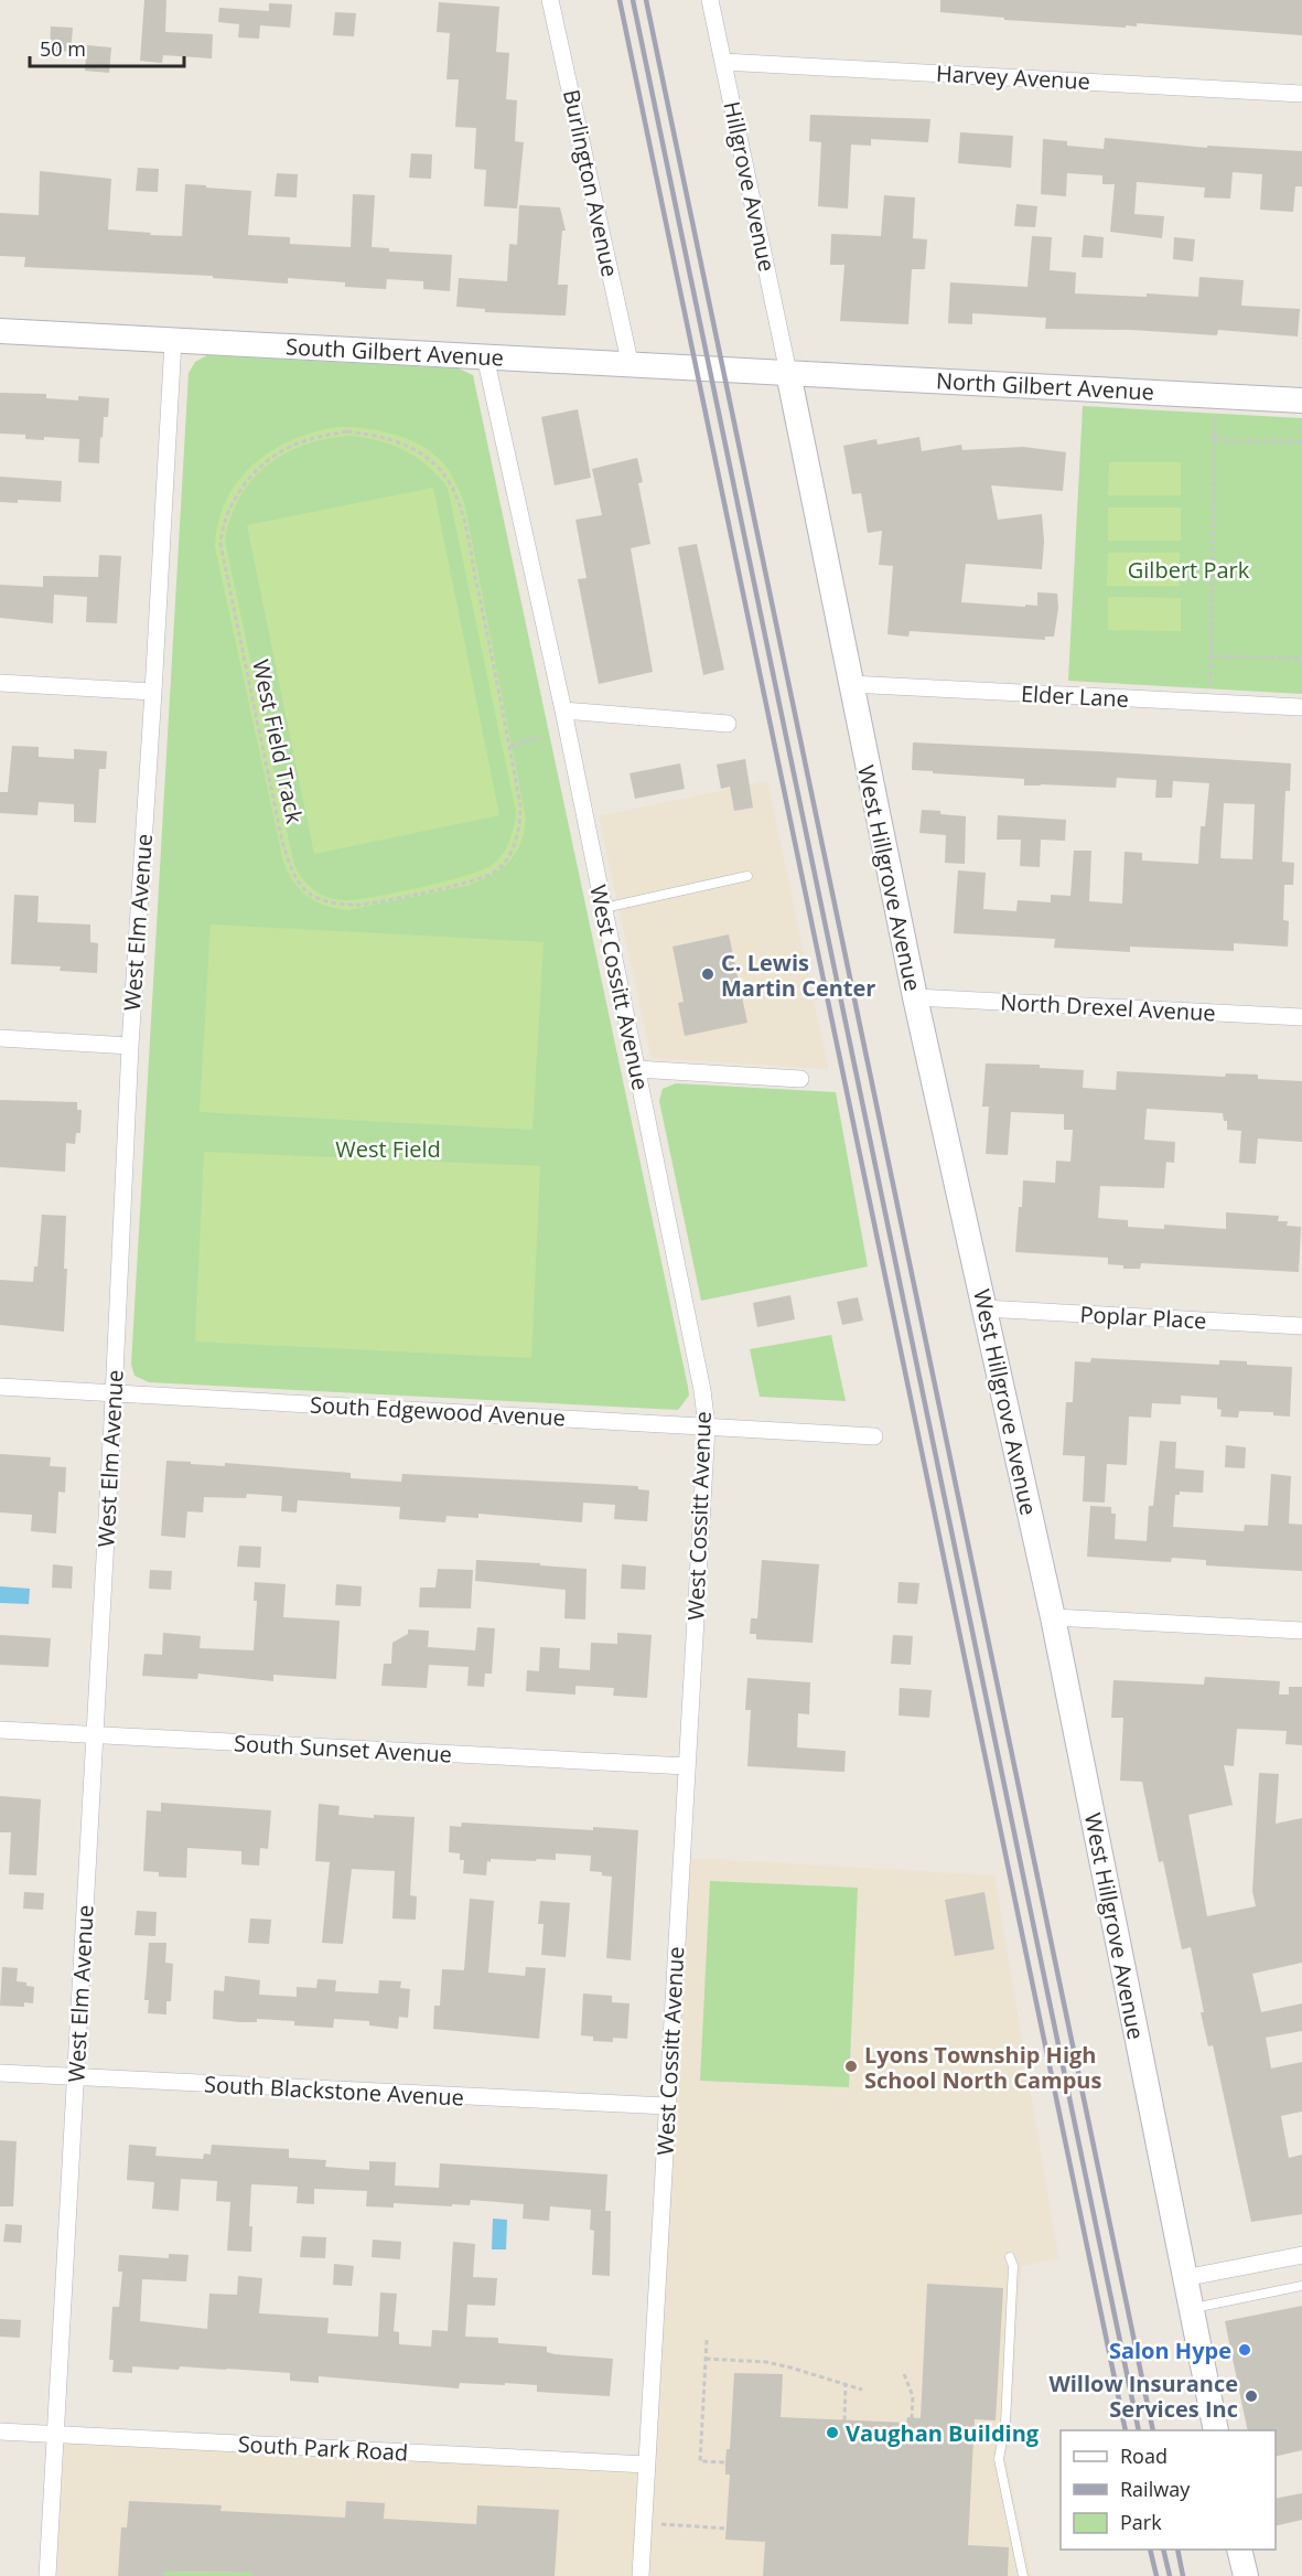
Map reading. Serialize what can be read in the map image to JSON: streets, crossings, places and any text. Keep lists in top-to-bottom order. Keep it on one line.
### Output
{"streets":{"street":["Harvey Avenue","Burlington Avenue","Hillgrove Avenue","South Gilbert Avenue","North Gilbert Avenue","Elder Lane","West Hillgrove Avenue","West Elm Avenue","West Cossitt Avenue","North Drexel Avenue","Poplar Place","South Edgewood Avenue","South Sunset Avenue","South Blackstone Avenue","South Park Road"],"path":["West Field Track"]},"crossings":[["Harvey Avenue","Hillgrove Avenue"],["Burlington Avenue","South Gilbert Avenue"],["Hillgrove Avenue","South Gilbert Avenue"],["Hillgrove Avenue","North Gilbert Avenue"],["Hillgrove Avenue","West Hillgrove Avenue"],["South Gilbert Avenue","North Gilbert Avenue"],["South Gilbert Avenue","West Hillgrove Avenue"],["South Gilbert Avenue","West Elm Avenue"],["South Gilbert Avenue","West Cossitt Avenue"],["North Gilbert Avenue","West Hillgrove Avenue"],["Elder Lane","West Hillgrove Avenue"],["West Hillgrove Avenue","North Drexel Avenue"],["West Hillgrove Avenue","Poplar Place"],["West Elm Avenue","South Edgewood Avenue"],["West Elm Avenue","South Sunset Avenue"],["West Elm Avenue","South Blackstone Avenue"],["West Elm Avenue","South Park Road"],["West Cossitt Avenue","South Edgewood Avenue"],["West Cossitt Avenue","South Sunset Avenue"],["West Cossitt Avenue","South Blackstone Avenue"],["West Cossitt Avenue","South Park Road"]],"parks":["Gilbert Park","West Field"],"places":["C. Lewis Martin Center","Lyons Township High School North Campus","Salon Hype","Willow Insurance Services Inc","Vaughan Building"],"legend":["Road","Railway","Park"],"scale_bar":"50 m"}
